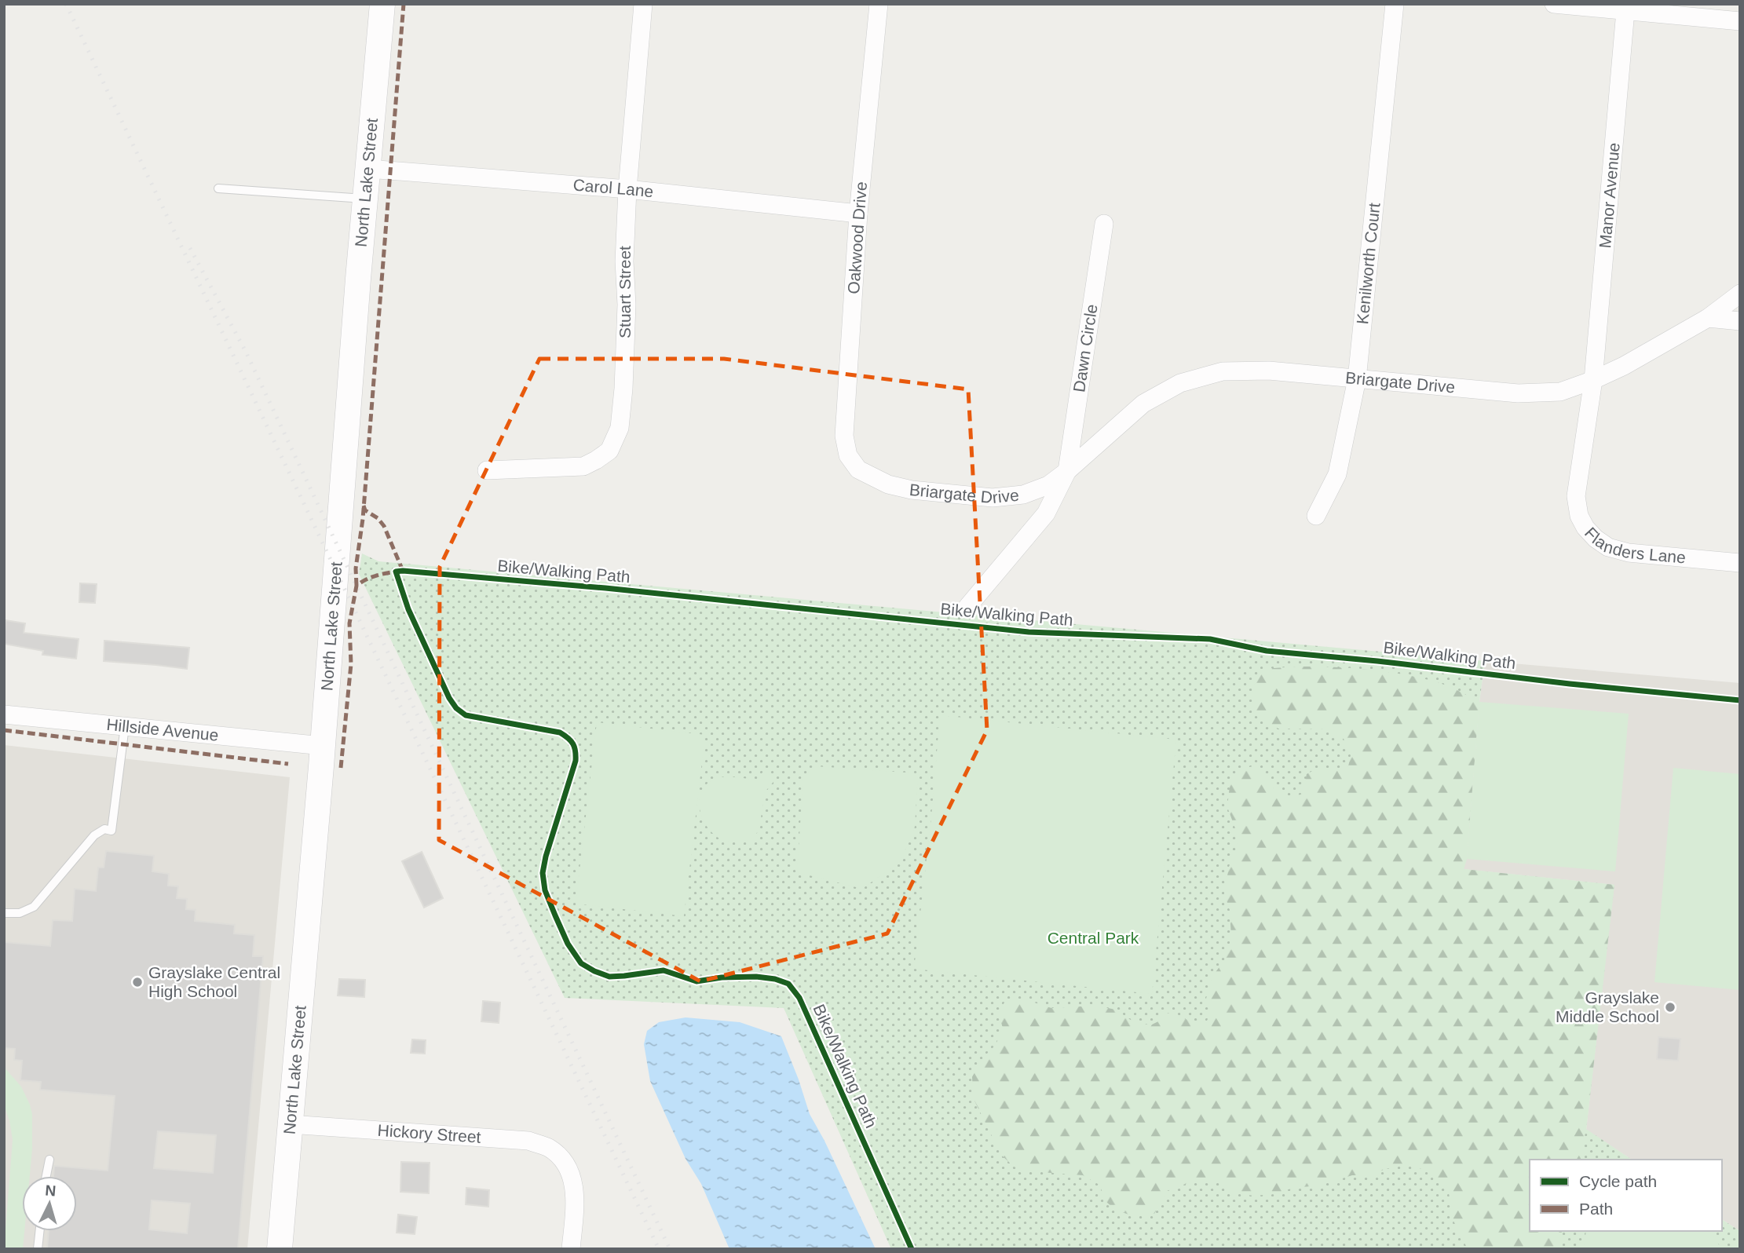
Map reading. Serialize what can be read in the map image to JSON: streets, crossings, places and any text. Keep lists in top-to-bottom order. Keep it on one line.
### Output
{"streets":{"street":["North Lake Street","Carol Lane","Manor Avenue","Oakwood Drive","Kenilworth Court","Stuart Street","Dawn Circle","Briargate Drive","Flanders Lane","Hillside Avenue","Hickory Street"],"cycle path":["Bike/Walking Path"]},"crossings":[["North Lake Street","Carol Lane"],["North Lake Street","Hillside Avenue"],["North Lake Street","Hickory Street"],["Carol Lane","Oakwood Drive"],["Carol Lane","Stuart Street"],["Manor Avenue","Briargate Drive"],["Manor Avenue","Flanders Lane"],["Oakwood Drive","Briargate Drive"],["Kenilworth Court","Briargate Drive"],["Dawn Circle","Briargate Drive"],["Briargate Drive","Flanders Lane"]],"parks":["Central Park"],"places":["Grayslake Central High School","Grayslake Middle School"],"legend":["Cycle path","Path"],"north":"top"}
